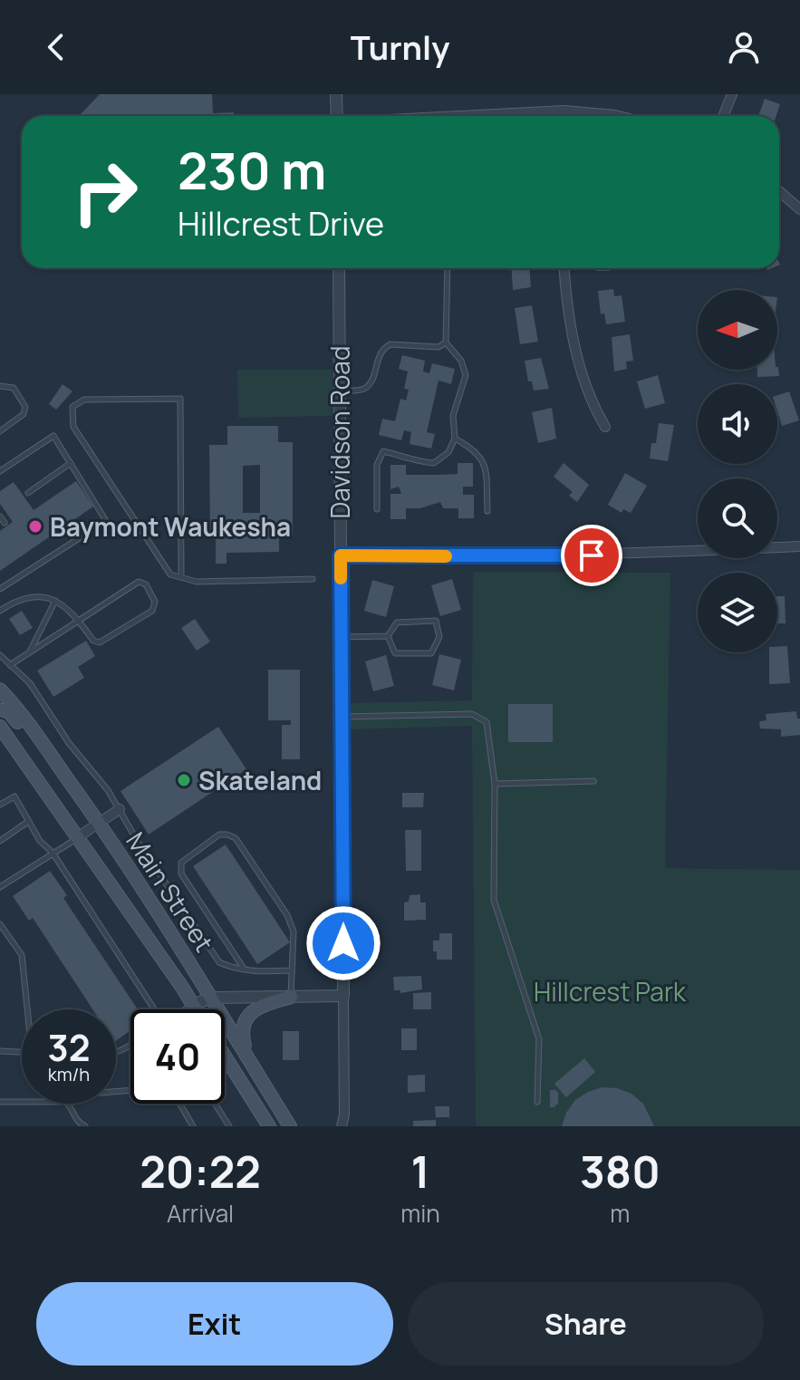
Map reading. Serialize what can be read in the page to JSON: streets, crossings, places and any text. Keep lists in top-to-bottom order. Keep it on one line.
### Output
{"streets":{"main road":["Main Street"],"street":["Davidson Road"]},"parks":["Hillcrest Park"],"places":["Baymont Waukesha","Skateland"],"north":"left","page":{"header":"Turnly","turn":["230 m","Hillcrest Drive"],"speed":"32 km/h","limit":"40","eta":["20:22","Arrival","1","min","380","m"],"buttons":["Exit","Share"]}}
